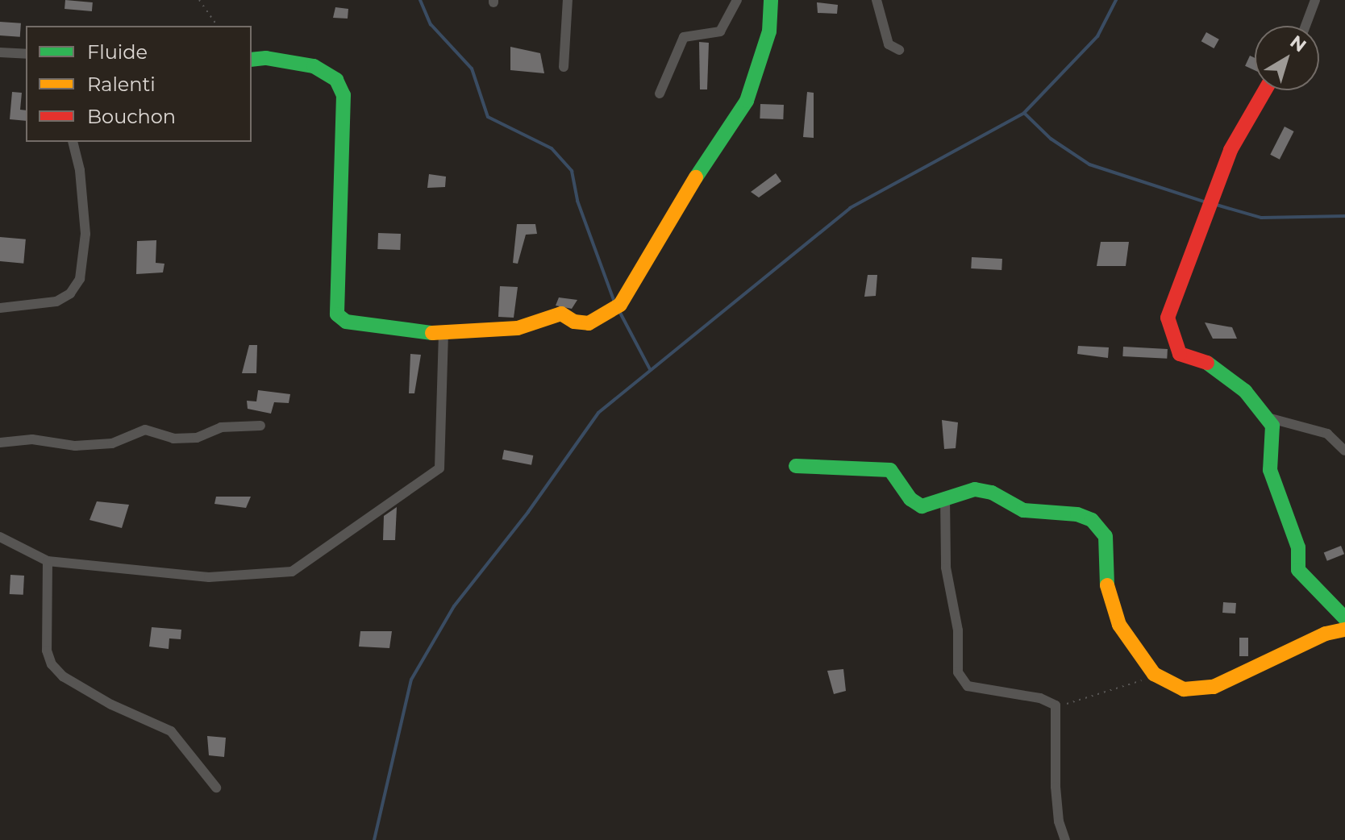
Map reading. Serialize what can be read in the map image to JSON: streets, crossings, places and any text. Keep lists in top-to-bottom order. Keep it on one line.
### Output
{"legend":["Fluide","Ralenti","Bouchon"],"north":"top right"}
